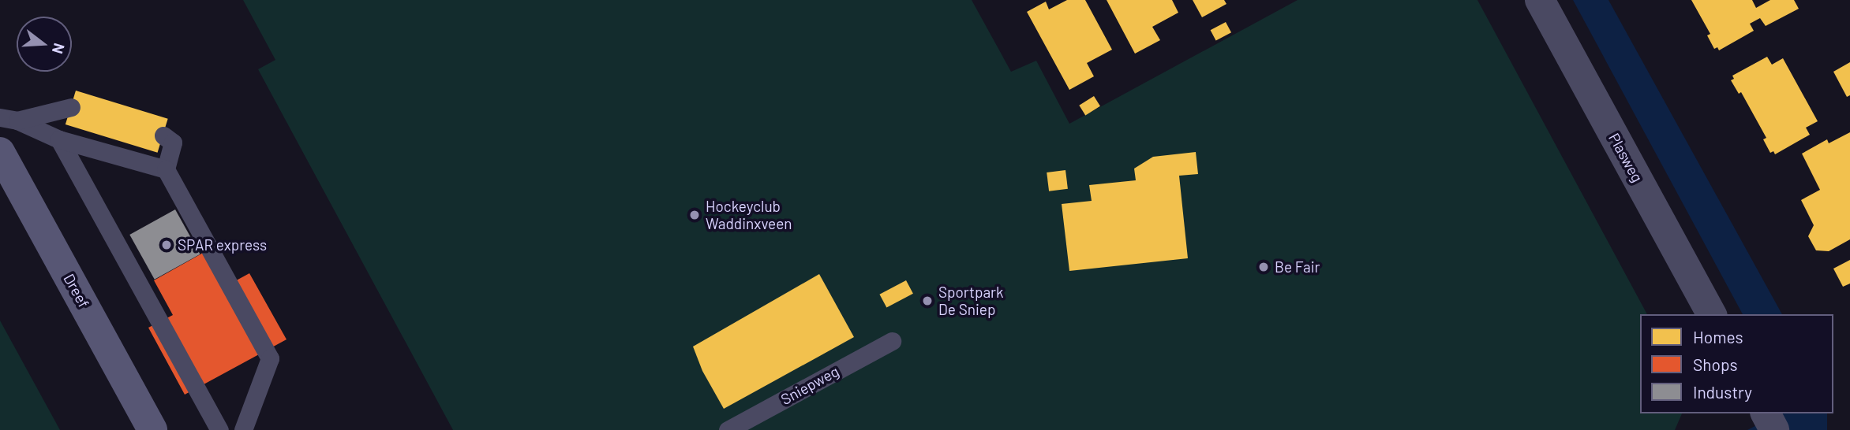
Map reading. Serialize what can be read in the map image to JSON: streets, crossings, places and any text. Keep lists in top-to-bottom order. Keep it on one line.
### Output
{"streets":{"main road":["Dreef"],"street":["Plasweg"],"lane":["Sniepweg"]},"places":["Hockeyclub Waddinxveen","SPAR express","Be Fair","Sportpark De Sniep"],"legend":["Homes","Shops","Industry"],"north":"right"}
